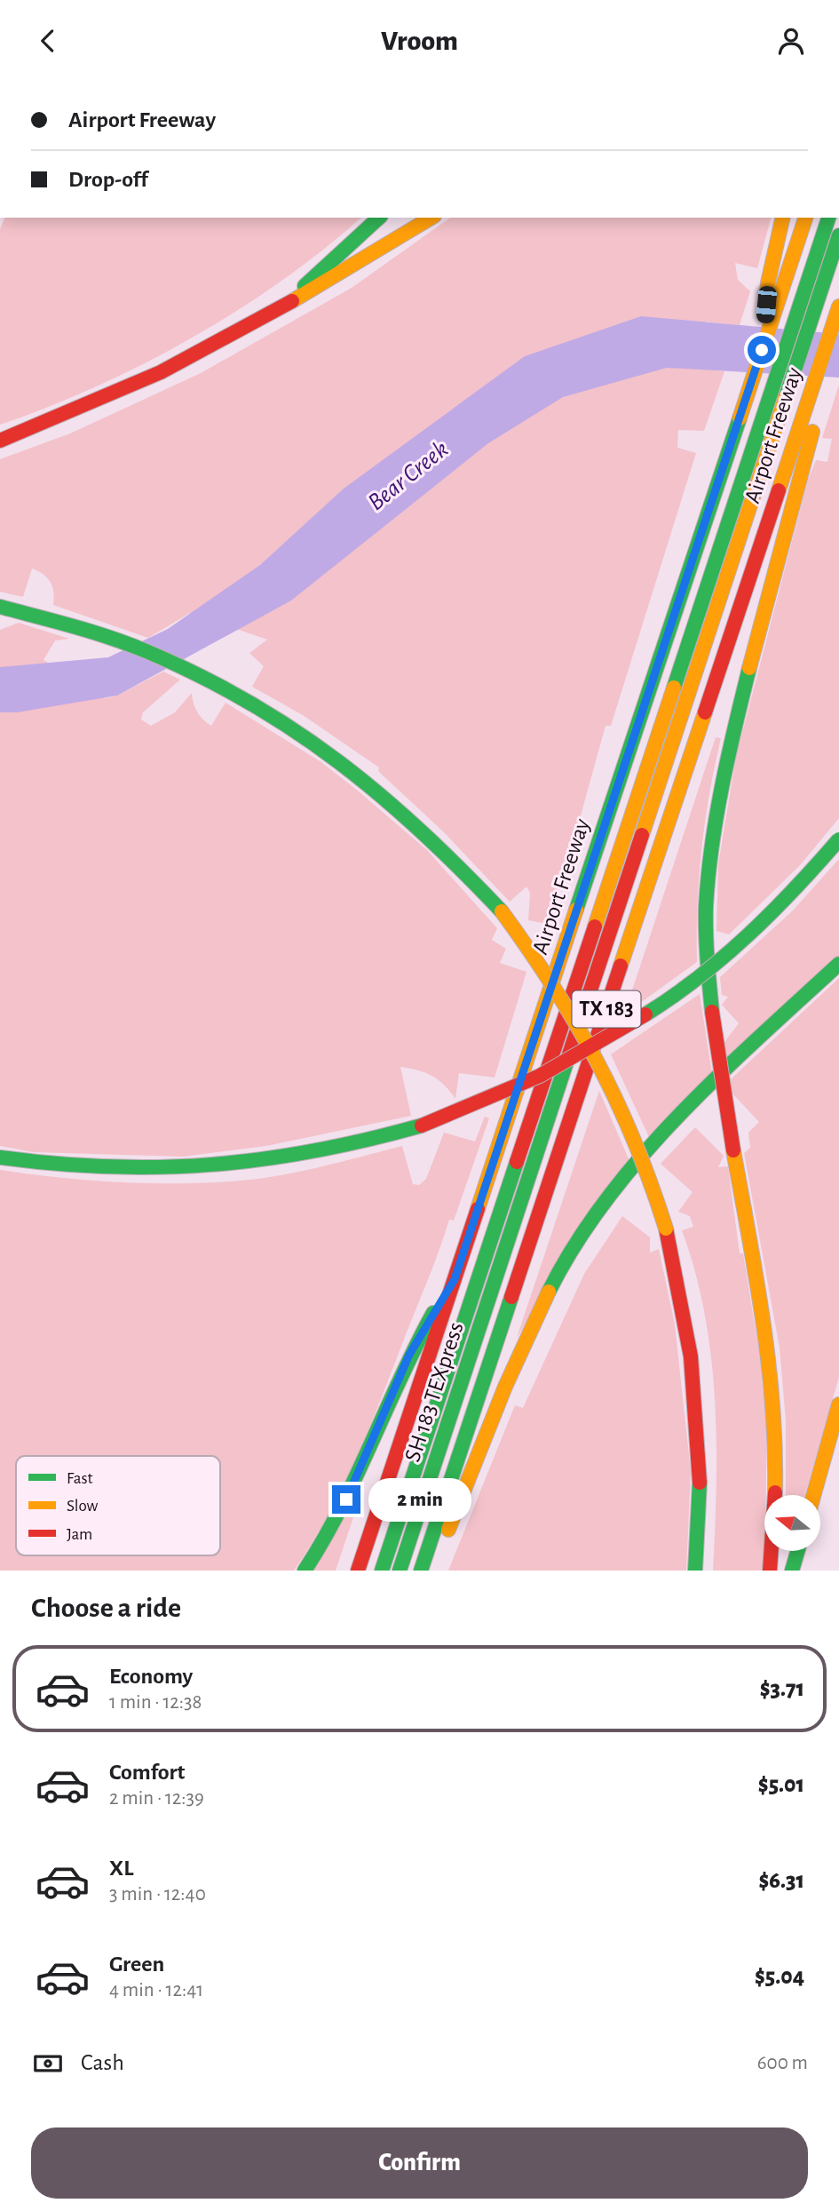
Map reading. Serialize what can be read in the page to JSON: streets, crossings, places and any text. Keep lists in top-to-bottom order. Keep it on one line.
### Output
{"streets":{"main road":["Airport Freeway","TX 183","SH 183 TEXpress"]},"water":["Bear Creek"],"legend":["Fast","Slow","Jam"],"north":"left","page":{"header":"Vroom","banner":["Airport Freeway","Drop-off"],"bubble":"2 min","heading":"Choose a ride","list":[{"name":"Economy","note":"1 min · 12:38","value":"$3.71"},{"name":"Comfort","note":"2 min · 12:39","value":"$5.01"},{"name":"XL","note":"3 min · 12:40","value":"$6.31"},{"name":"Green","note":"4 min · 12:41","value":"$5.04"}],"pay":["Cash","600 m"],"buttons":"Confirm"}}
